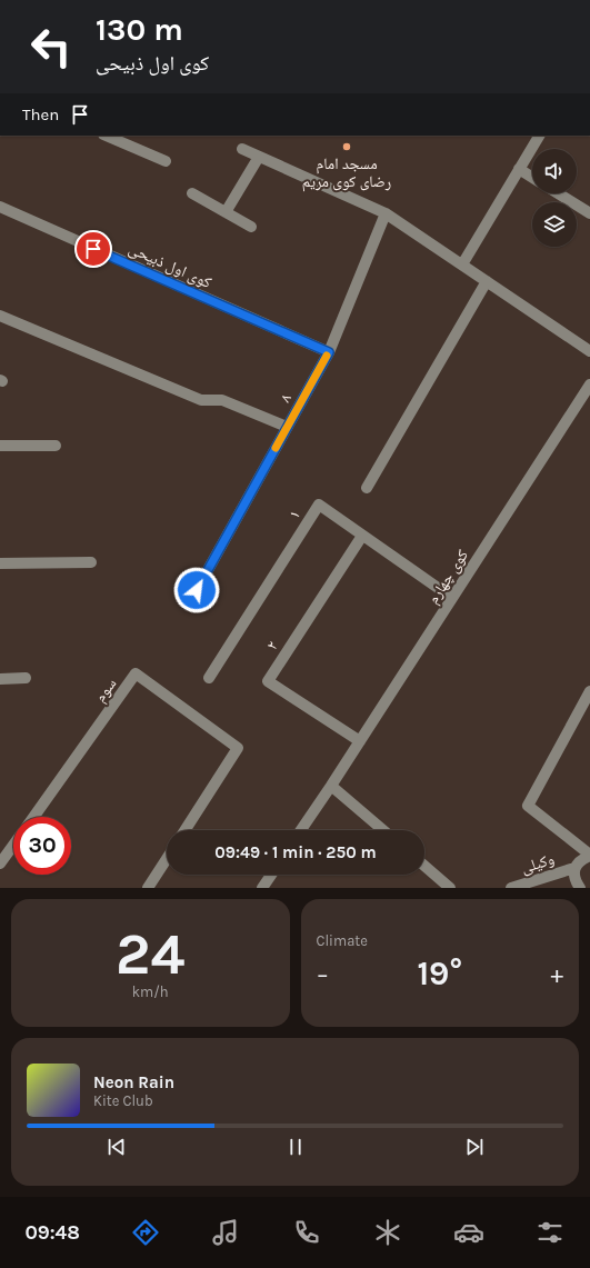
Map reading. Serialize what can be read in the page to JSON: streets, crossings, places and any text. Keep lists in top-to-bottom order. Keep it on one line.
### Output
{"streets":{"street":["کوی اول ذبیحی","۸","۱","کوی چهارم","۲","سوم","وکیلی"]},"crossings":[["کوی اول ذبیحی","۸"],["۱","کوی چهارم"],["۱","۲"],["کوی چهارم","۲"]],"places":["مسجد امام رضای کوی مریم"],"page":{"turn":["130 m","کوی اول ذبیحی"],"then":"Then","limit":"30","trip":"09:49 · 1 min · 250 m","tile":[["24","km/h"],"Climate"],"heat":["−","19°","+"],"song":["Neon Rain","Kite Club"],"tabs":"09:48"}}
